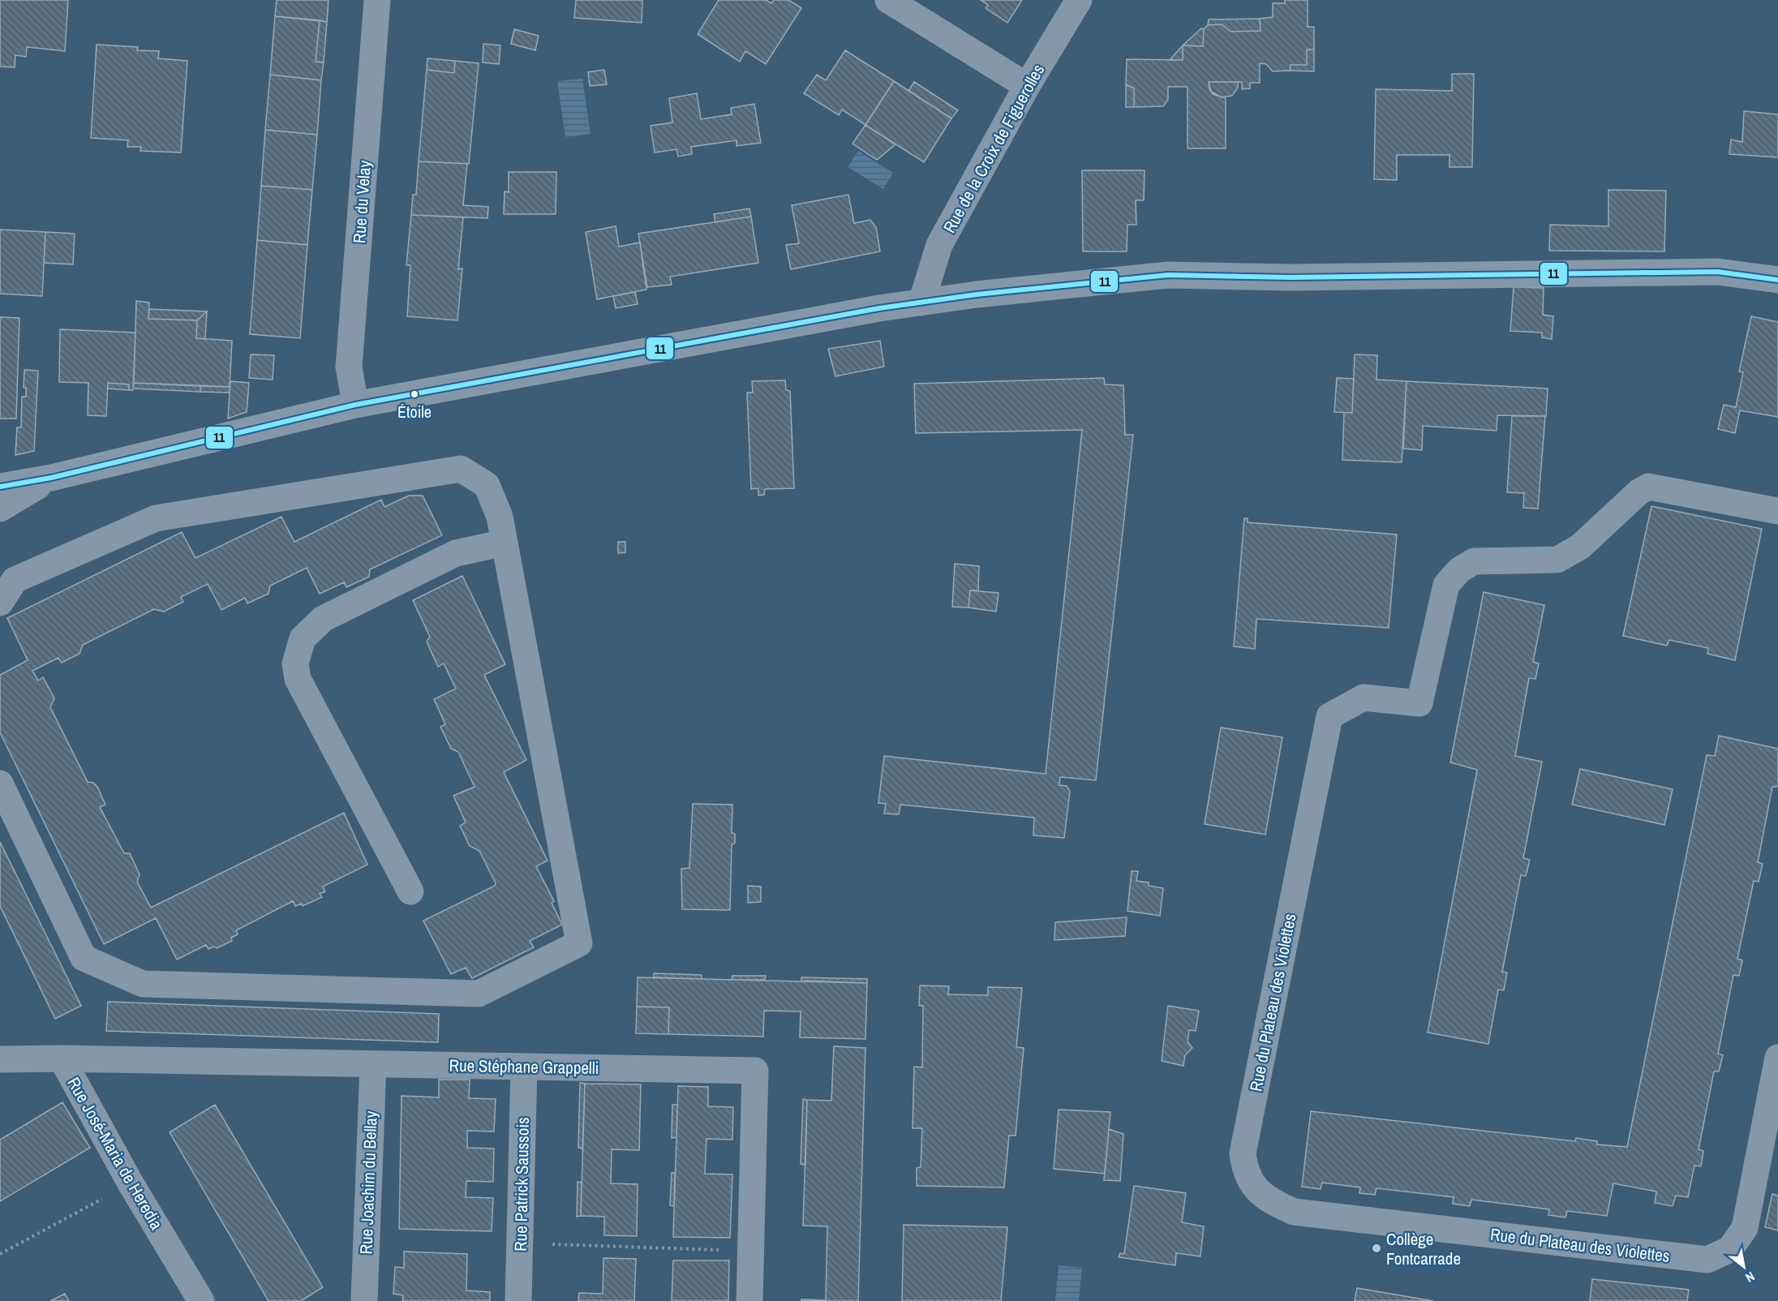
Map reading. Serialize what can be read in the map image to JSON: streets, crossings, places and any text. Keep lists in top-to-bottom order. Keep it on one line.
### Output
{"streets":{"street":["Rue de la Croix de Figuerolles","Rue du Velay","Rue du Plateau des Violettes","Rue Stéphane Grappelli","Rue José-Maria de Heredia","Rue Joachim du Bellay","Rue Patrick Saussois"]},"crossings":[["Rue Stéphane Grappelli","Rue José-Maria de Heredia"],["Rue Stéphane Grappelli","Rue Joachim du Bellay"],["Rue Stéphane Grappelli","Rue Patrick Saussois"]],"places":["Étoile","Collège Fontcarrade"],"lines":["transit line 11"],"north":"bottom right"}
